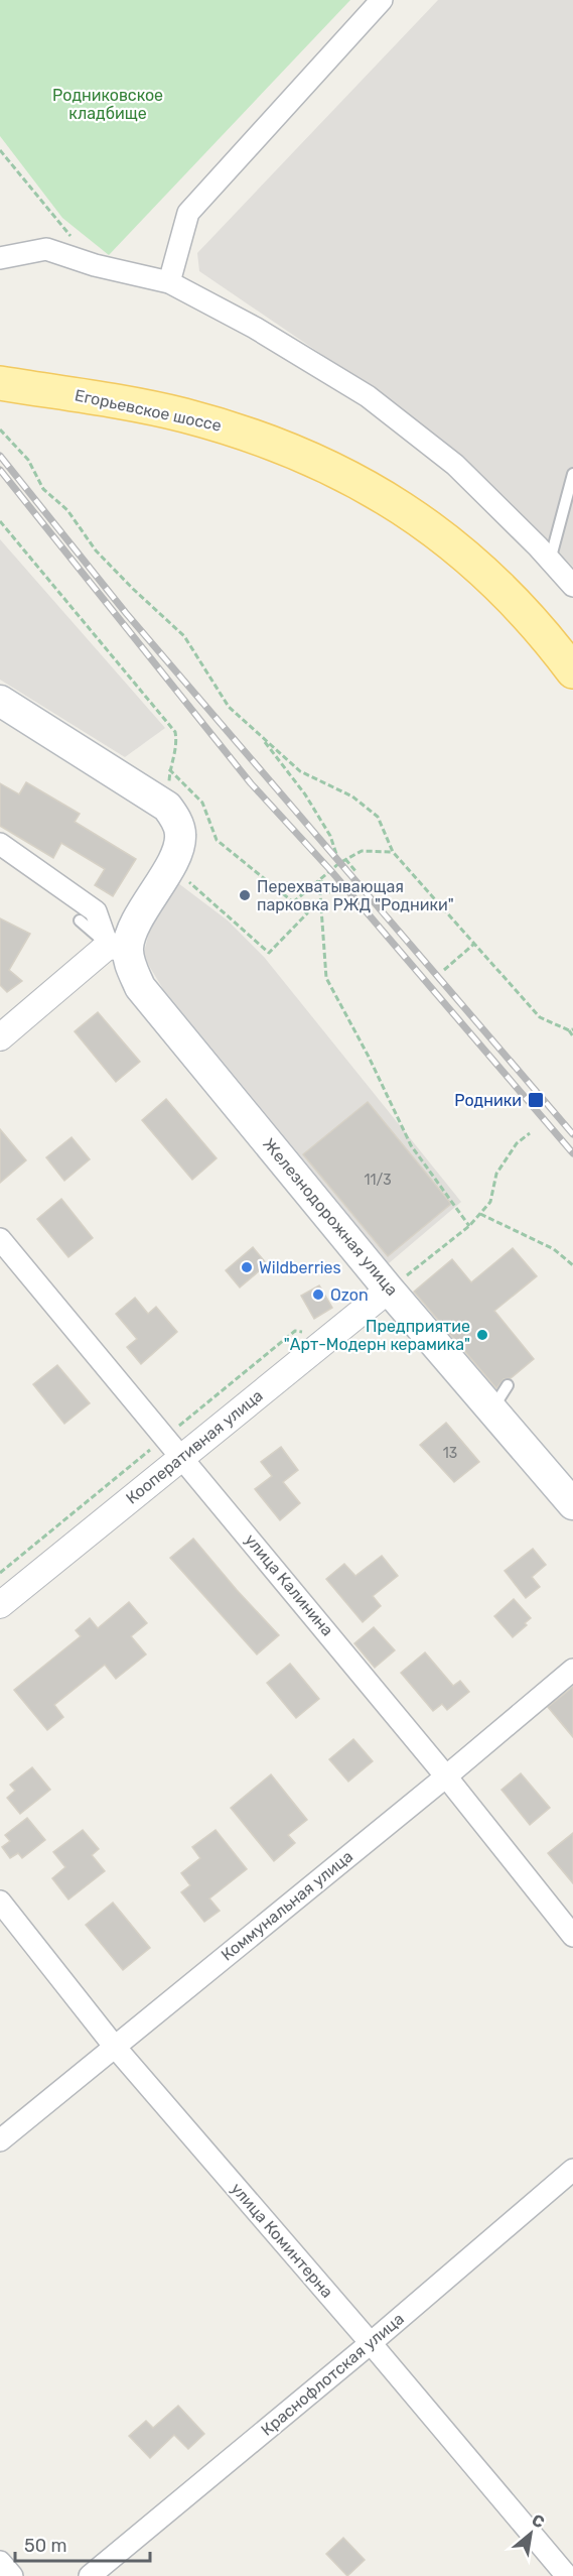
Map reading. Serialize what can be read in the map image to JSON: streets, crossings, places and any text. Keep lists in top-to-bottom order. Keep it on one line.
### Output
{"streets":{"main road":["Егорьевское шоссе","Железнодорожная улица"],"street":["Кооперативная улица","улица Калинина","Коммунальная улица","улица Коминтерна","Краснофлотская улица"]},"crossings":[["Железнодорожная улица","Кооперативная улица"],["Кооперативная улица","улица Калинина"],["улица Калинина","Коммунальная улица"],["Коммунальная улица","улица Коминтерна"],["улица Коминтерна","Краснофлотская улица"]],"parks":["Родниковское кладбище"],"places":{"other":["Перехватывающая парковка РЖД \"Родники\"","Wildberries","Ozon","Предприятие \"Арт-Модерн керамика\""],"transit":["Родники"]},"house_numbers":["11/3","13"],"scale_bar":"50 m","north":"top right"}
